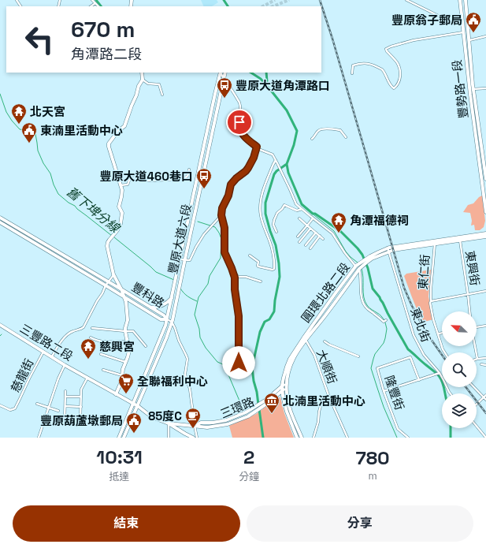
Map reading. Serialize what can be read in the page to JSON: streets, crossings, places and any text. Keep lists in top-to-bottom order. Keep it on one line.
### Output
{"streets":{"street":["豐勢路一段","豐原大道六段","東興街","東仁街","圓環北路二段","豐科路","東北街","三豐路二段","大順街","慈龍街","隆豐街","三環路"]},"crossings":[["豐原大道六段","豐科路"],["豐原大道六段","三豐路二段"],["東興街","圓環北路二段"],["東仁街","圓環北路二段"],["圓環北路二段","東北街"],["圓環北路二段","大順街"],["圓環北路二段","三環路"],["三豐路二段","慈龍街"],["三豐路二段","三環路"]],"water":["舊下埤分線"],"places":{"public building":["豐原翁子郵局","東湳里活動中心","豐原葫蘆墩郵局"],"bus stop":["豐原大道角潭路口","豐原大道460巷口"],"temple":["北天宮","角潭福德祠","慈興宮"],"supermarket":["全聯福利中心"],"museum":["北湳里活動中心"],"cafe":["85度C"]},"north":"top left","page":{"turn":["670 m","角潭路二段"],"eta":["10:31","抵達","2","分鐘","780","m"],"buttons":["結束","分享"]}}
